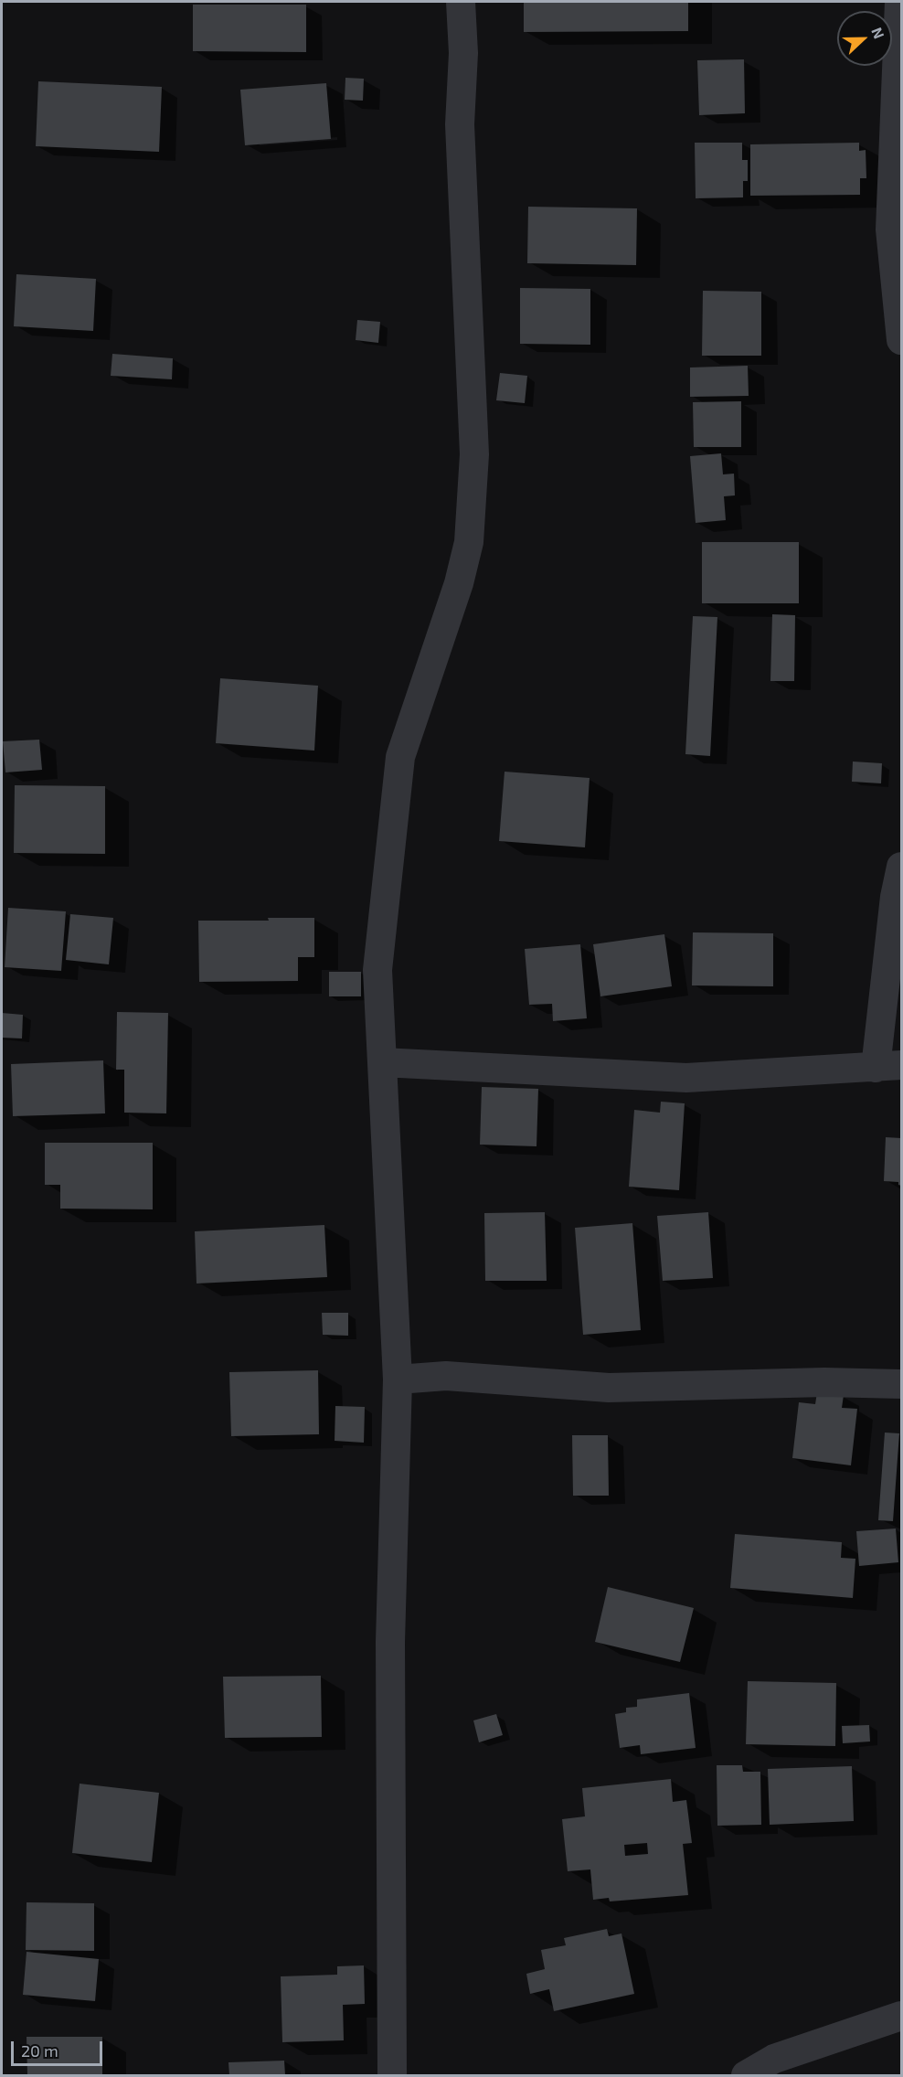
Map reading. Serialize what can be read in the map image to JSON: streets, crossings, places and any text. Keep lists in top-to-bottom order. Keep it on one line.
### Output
{"scale_bar":"20 m","north":"right"}
